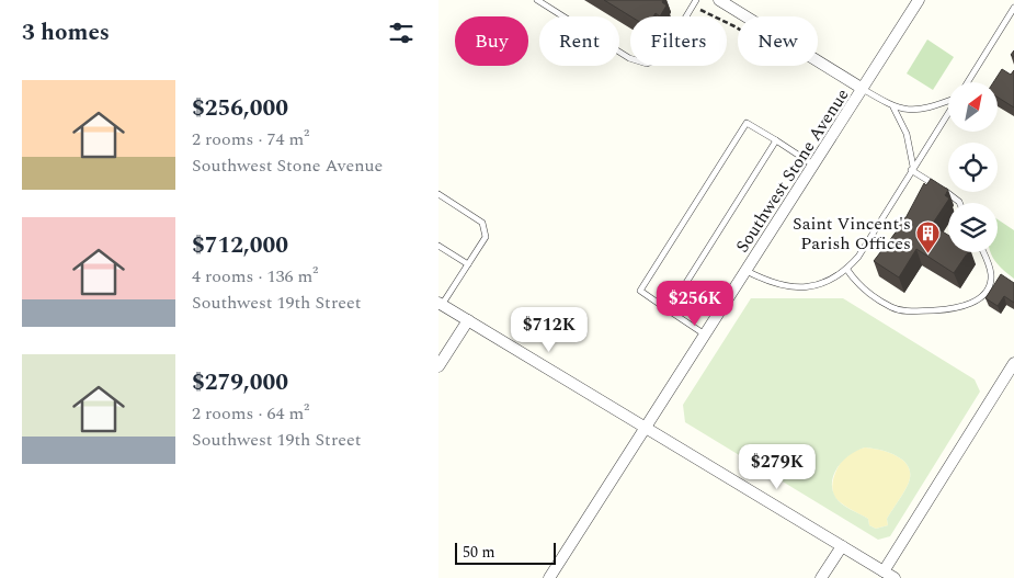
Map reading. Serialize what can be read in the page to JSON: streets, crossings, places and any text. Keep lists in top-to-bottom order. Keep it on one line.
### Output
{"streets":{"street":["Southwest Stone Avenue"]},"places":{"building":["Saint Vincent's Parish Offices"]},"scale_bar":"50 m","north":"top right","page":{"heading":"3 homes","chip":["Buy","Rent","Filters","New"],"list":[{"name":"$256,000","note":"2 rooms · 74 m² · Southwest Stone Avenue"},{"name":"$712,000","note":"4 rooms · 136 m² · Southwest 19th Street"},{"name":"$279,000","note":"2 rooms · 64 m² · Southwest 19th Street"}],"price":["$256K","$712K","$279K"],"scale":"50 m"}}
